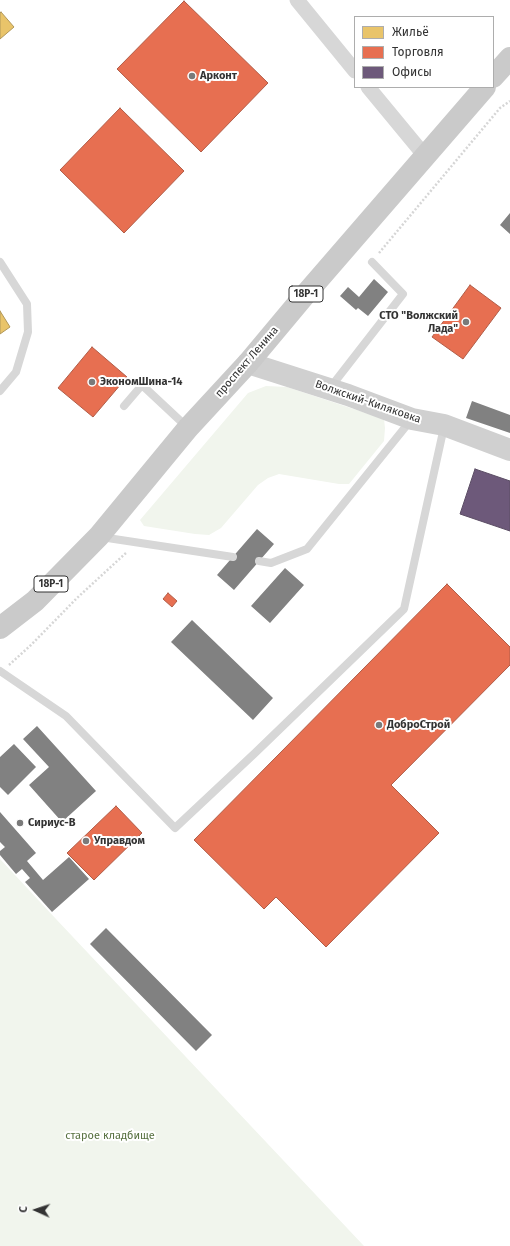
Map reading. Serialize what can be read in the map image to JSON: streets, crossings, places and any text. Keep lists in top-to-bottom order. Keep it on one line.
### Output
{"streets":{"main road":["18Р-1","проспект Ленина"],"street":["Волжский-Киляковка"]},"crossings":[["проспект Ленина","Волжский-Киляковка"]],"parks":["старое кладбище"],"places":["Арконт","СТО \"Волжский Лада\"","ЭкономШина-14","ДоброСтрой","Сириус-В","Управдом"],"legend":["Жильё","Торговля","Офисы"],"north":"left"}
